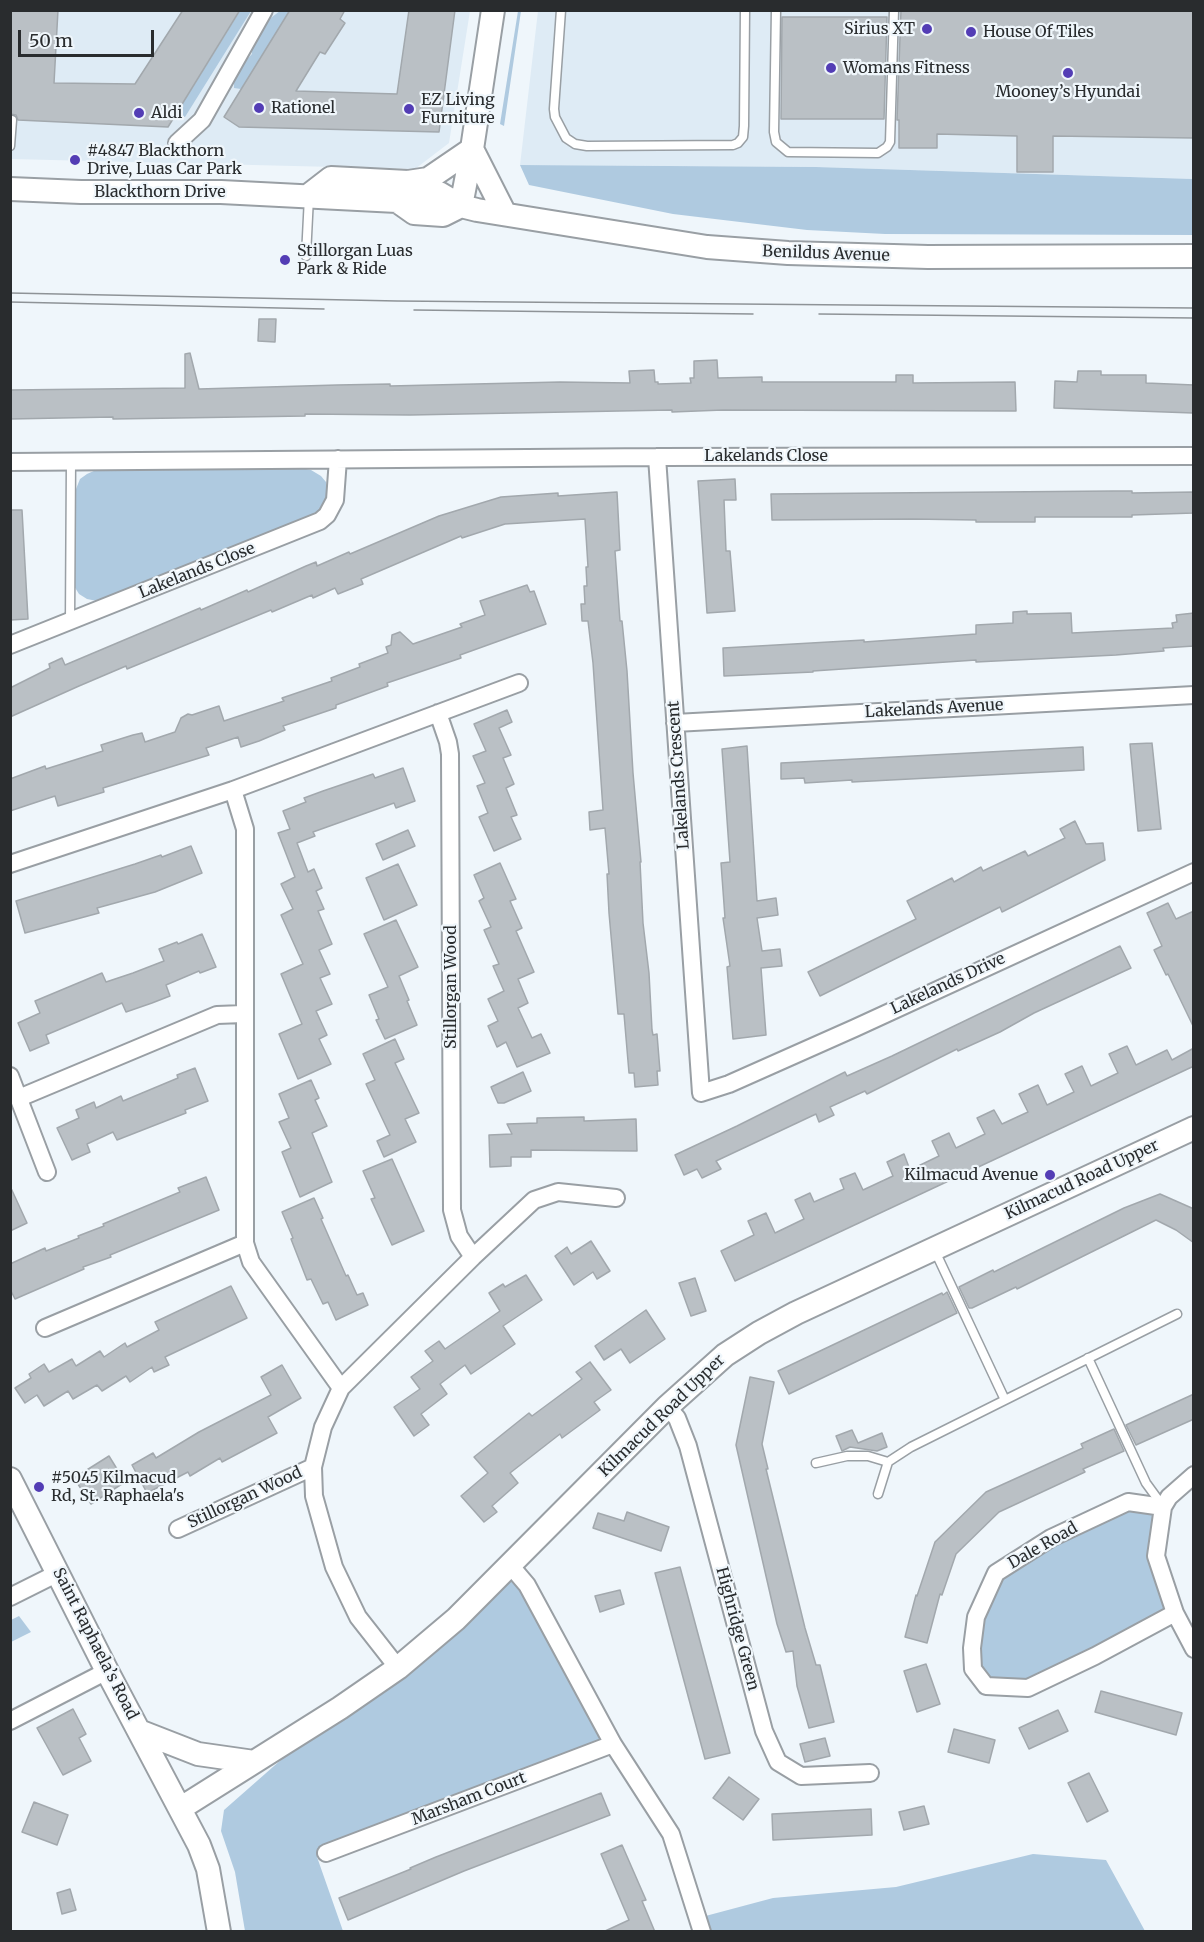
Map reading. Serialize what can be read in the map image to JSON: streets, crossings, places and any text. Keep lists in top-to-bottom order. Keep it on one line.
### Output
{"streets":{"street":["Blackthorn Drive","Benildus Avenue","Lakelands Close","Lakelands Avenue","Lakelands Crescent","Lakelands Drive","Stillorgan Wood","Kilmacud Road Upper","Dale Road","Highridge Green","Saint Raphaela’s Road","Marsham Court"]},"crossings":[["Blackthorn Drive","Benildus Avenue"],["Lakelands Close","Lakelands Crescent"],["Lakelands Avenue","Lakelands Crescent"],["Lakelands Crescent","Lakelands Drive"],["Stillorgan Wood","Kilmacud Road Upper"],["Kilmacud Road Upper","Highridge Green"],["Kilmacud Road Upper","Saint Raphaela’s Road"]],"places":["Sirius XT","House Of Tiles","Womans Fitness","Mooney’s Hyundai","Rationel","EZ Living Furniture","Aldi","#4847 Blackthorn Drive, Luas Car Park","Stillorgan Luas Park & Ride","Kilmacud Avenue","#5045 Kilmacud Rd, St. Raphaela's"],"scale_bar":"50 m"}
